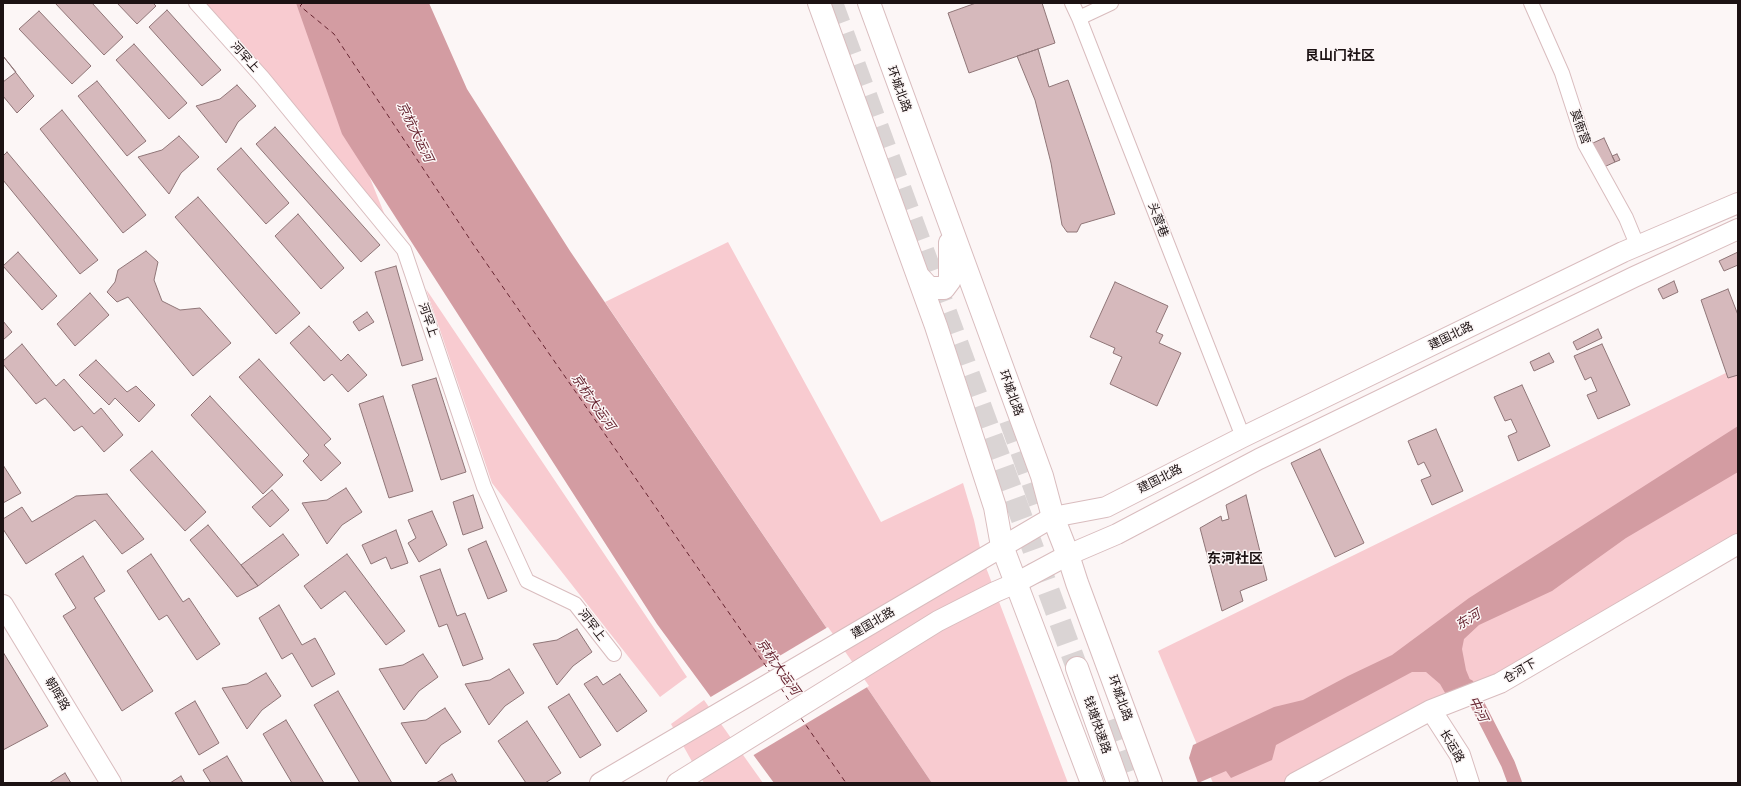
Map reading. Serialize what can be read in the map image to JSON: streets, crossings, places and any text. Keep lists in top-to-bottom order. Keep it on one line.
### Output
{"streets":{"main road":["环城北路","建国北路","仓河下","朝晖路","钱塘快速路","长运路"],"street":["河罕上","莫衙营","头营巷"]},"crossings":[["环城北路","建国北路"],["莫衙营","建国北路"],["头营巷","建国北路"],["仓河下","长运路"]],"districts":["艮山门社区","东河社区"],"water":["京杭大运河","东河","中河"]}
